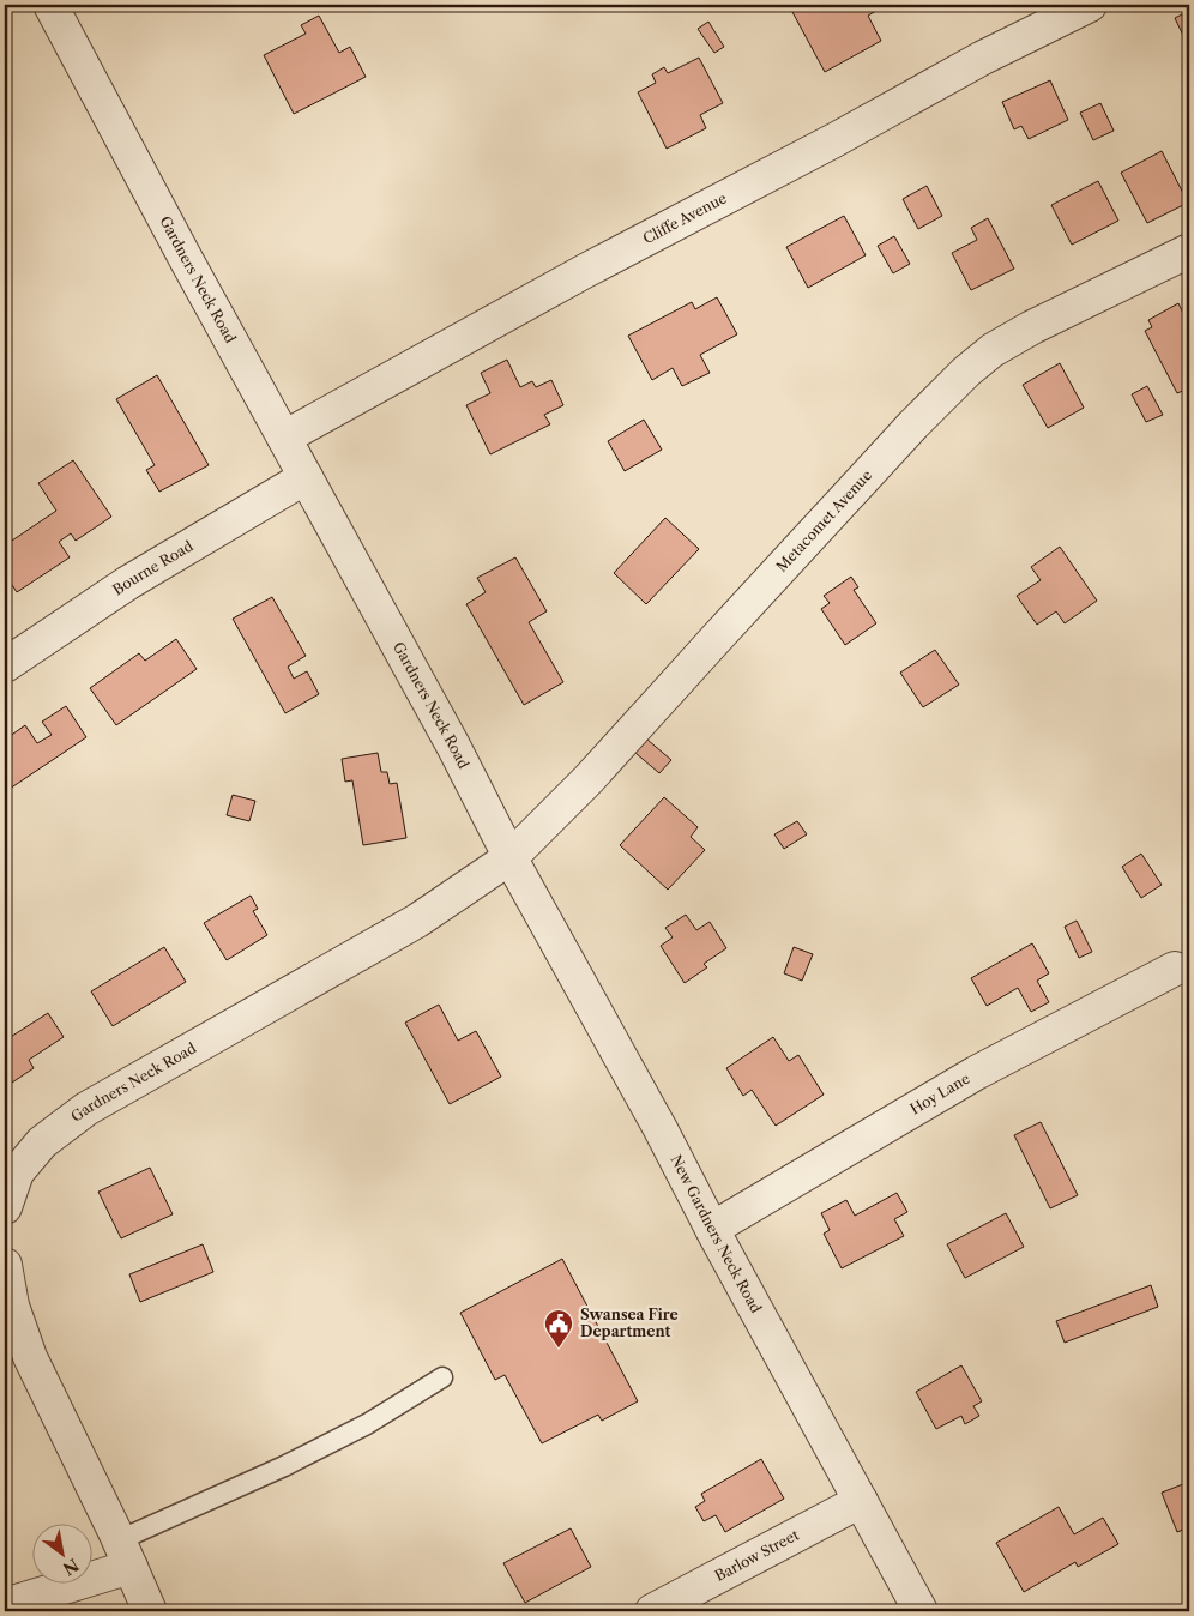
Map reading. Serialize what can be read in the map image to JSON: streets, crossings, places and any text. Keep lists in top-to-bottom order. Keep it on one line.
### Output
{"streets":{"street":["Cliffe Avenue","Gardners Neck Road","Metacomet Avenue","Bourne Road","Hoy Lane","New Gardners Neck Road","Barlow Street"]},"crossings":[["Cliffe Avenue","Gardners Neck Road"],["Gardners Neck Road","Metacomet Avenue"],["Gardners Neck Road","Bourne Road"],["Gardners Neck Road","New Gardners Neck Road"],["Metacomet Avenue","New Gardners Neck Road"],["Hoy Lane","New Gardners Neck Road"],["New Gardners Neck Road","Barlow Street"]],"places":{"public building":["Swansea Fire Department"]},"north":"bottom right"}
